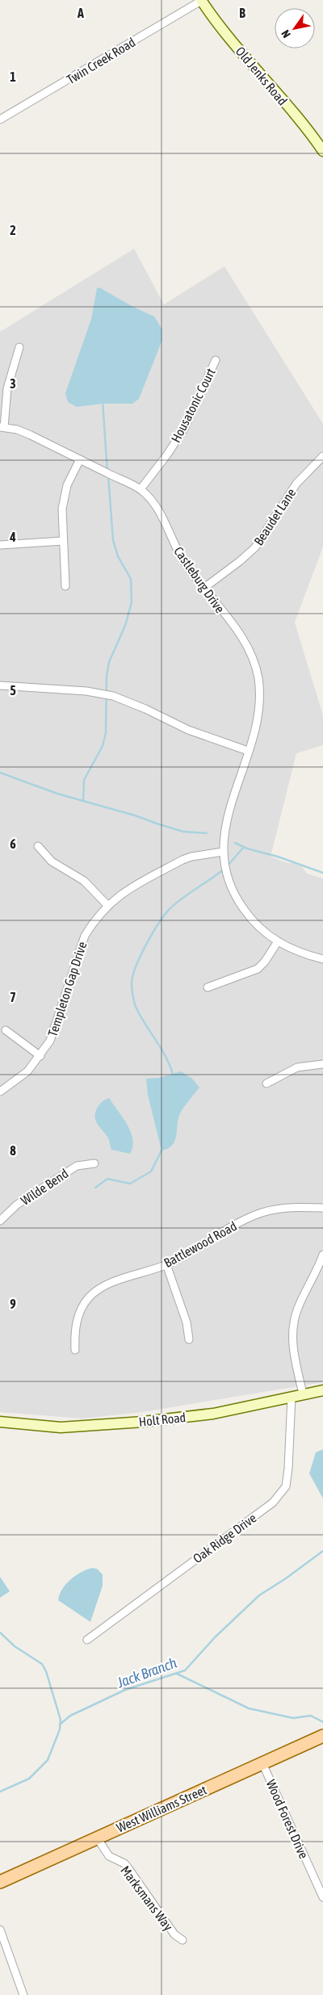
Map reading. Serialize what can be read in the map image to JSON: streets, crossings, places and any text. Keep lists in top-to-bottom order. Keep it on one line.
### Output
{"streets":{"main road":["West Williams Street"],"street":["Twin Creek Road","Old Jenks Road","Housatonic Court","Beaudet Lane","Castleburg Drive","Templeton Gap Drive","Wilde Bend","Battlewood Road","Holt Road","Oak Ridge Drive","Wood Forest Drive","Marksmans Way"]},"crossings":[["Twin Creek Road","Old Jenks Road"],["Housatonic Court","Castleburg Drive"],["Beaudet Lane","Castleburg Drive"],["Castleburg Drive","Templeton Gap Drive"],["Holt Road","Oak Ridge Drive"],["West Williams Street","Wood Forest Drive"],["West Williams Street","Marksmans Way"]],"water":["Jack Branch"],"north":"bottom left","grid":{"columns":["A","B"],"rows":["1","2","3","4","5","6","7","8","9"]}}
